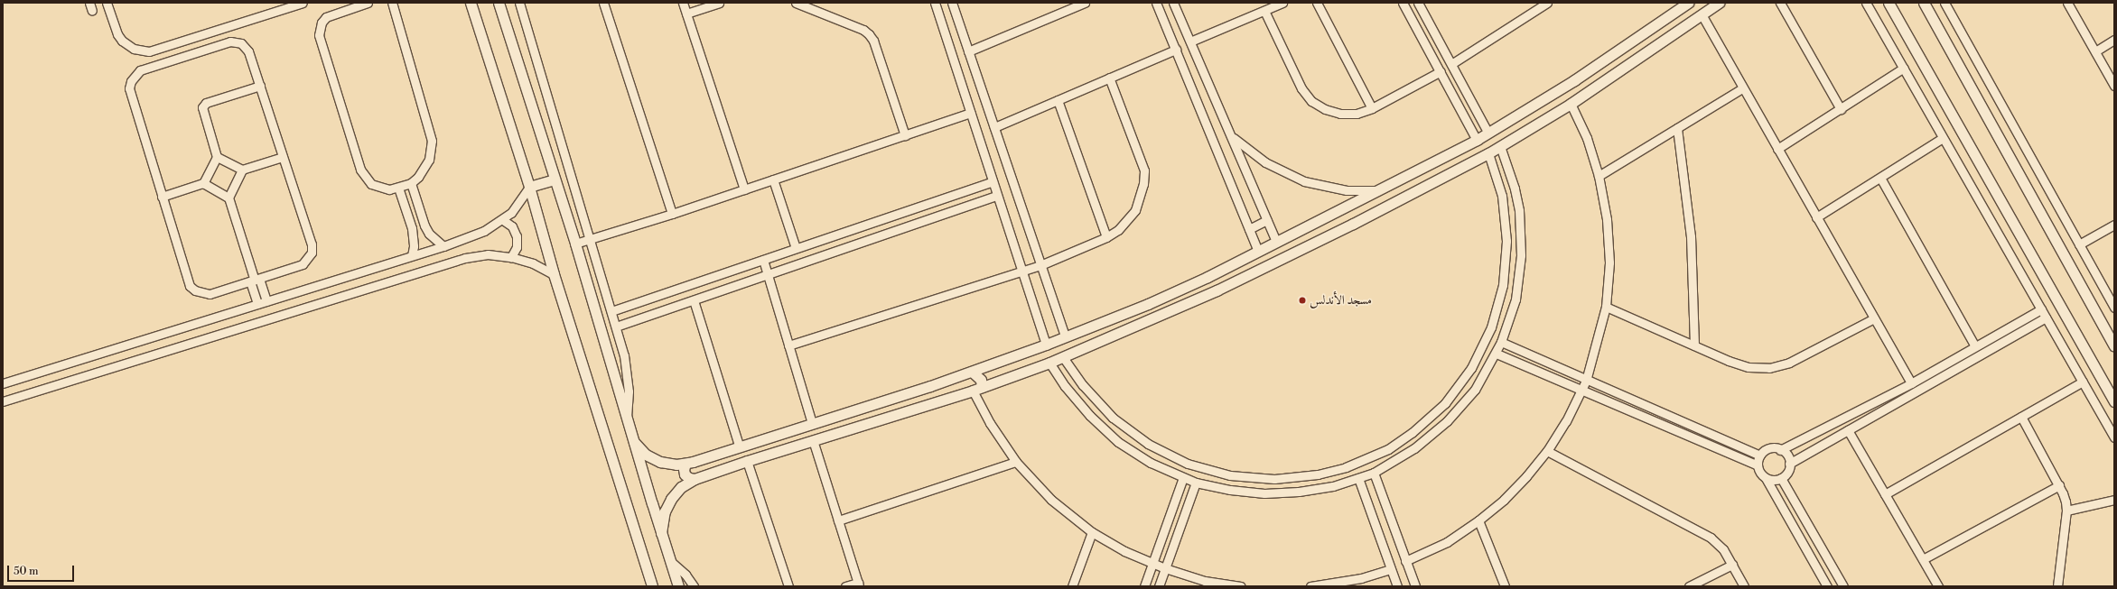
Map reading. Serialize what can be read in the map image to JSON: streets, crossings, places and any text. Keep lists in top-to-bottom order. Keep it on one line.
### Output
{"places":["مسجد الأندلس"],"scale_bar":"50 m"}
